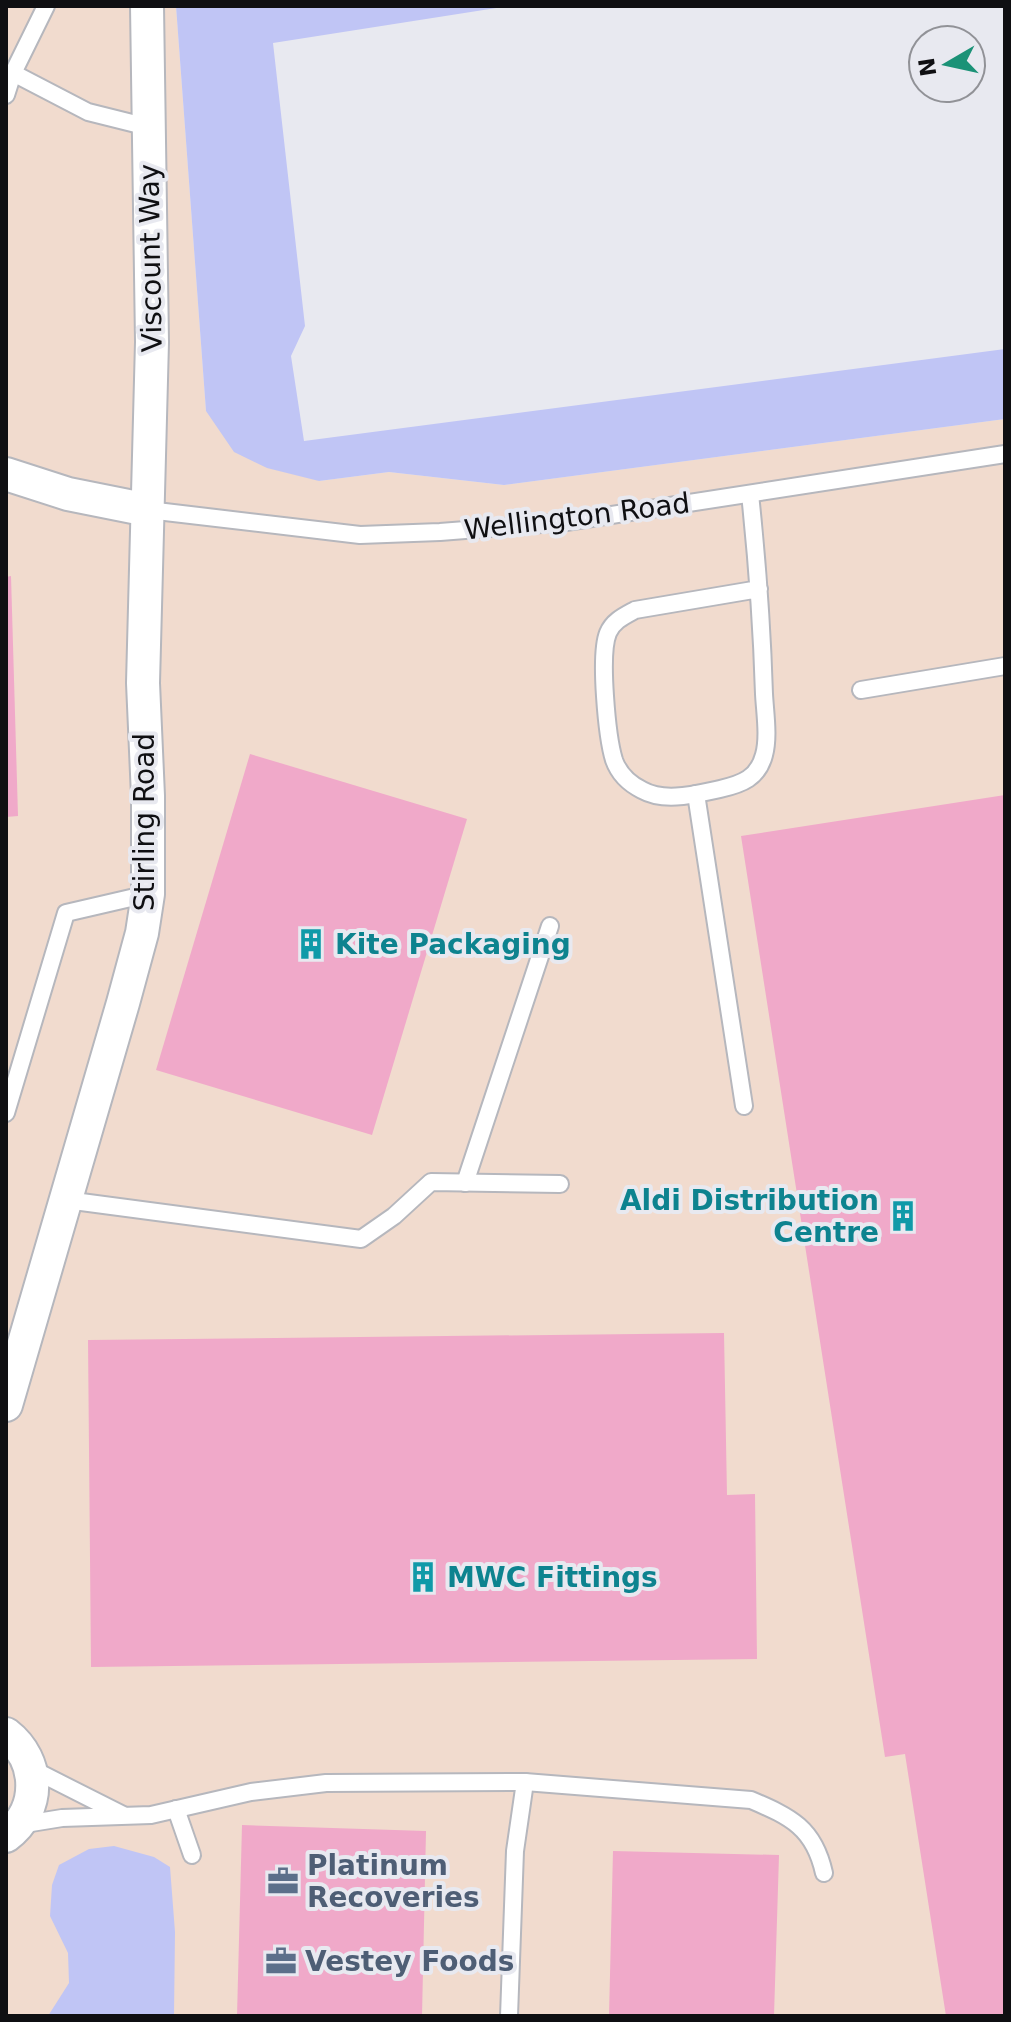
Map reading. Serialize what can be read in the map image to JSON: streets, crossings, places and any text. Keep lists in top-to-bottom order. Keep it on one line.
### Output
{"streets":{"street":["Viscount Way","Stirling Road"],"lane":["Wellington Road"]},"crossings":[["Viscount Way","Wellington Road"],["Viscount Way","Stirling Road"],["Wellington Road","Stirling Road"]],"places":{"building":["Kite Packaging","Aldi Distribution Centre","MWC Fittings"],"office":["Platinum Recoveries","Vestey Foods"]},"north":"left"}
